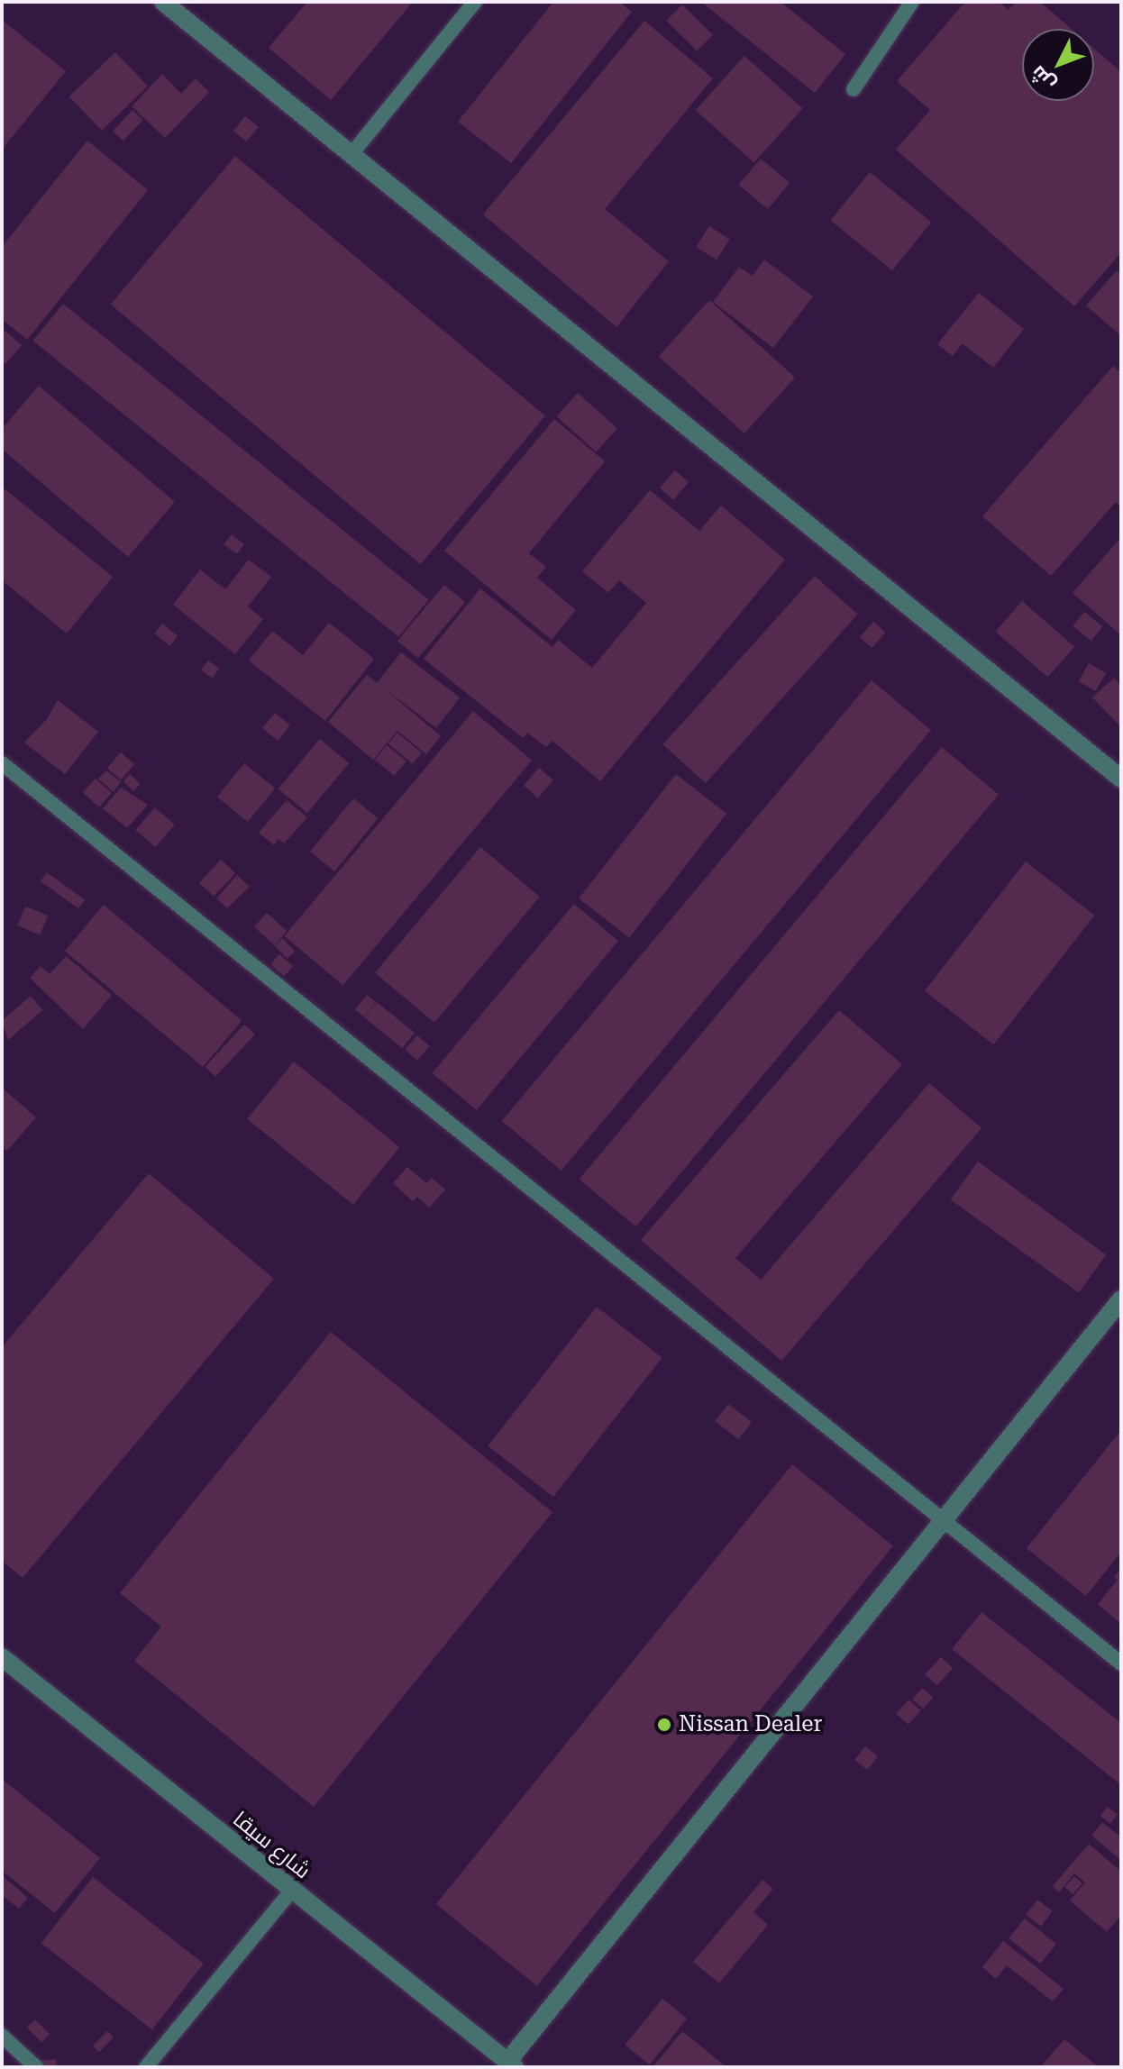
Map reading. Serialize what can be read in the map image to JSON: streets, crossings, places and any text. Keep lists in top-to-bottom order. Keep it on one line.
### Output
{"streets":{"street":["شارع سيقا"]},"places":["Nissan Dealer"],"north":"bottom left"}
